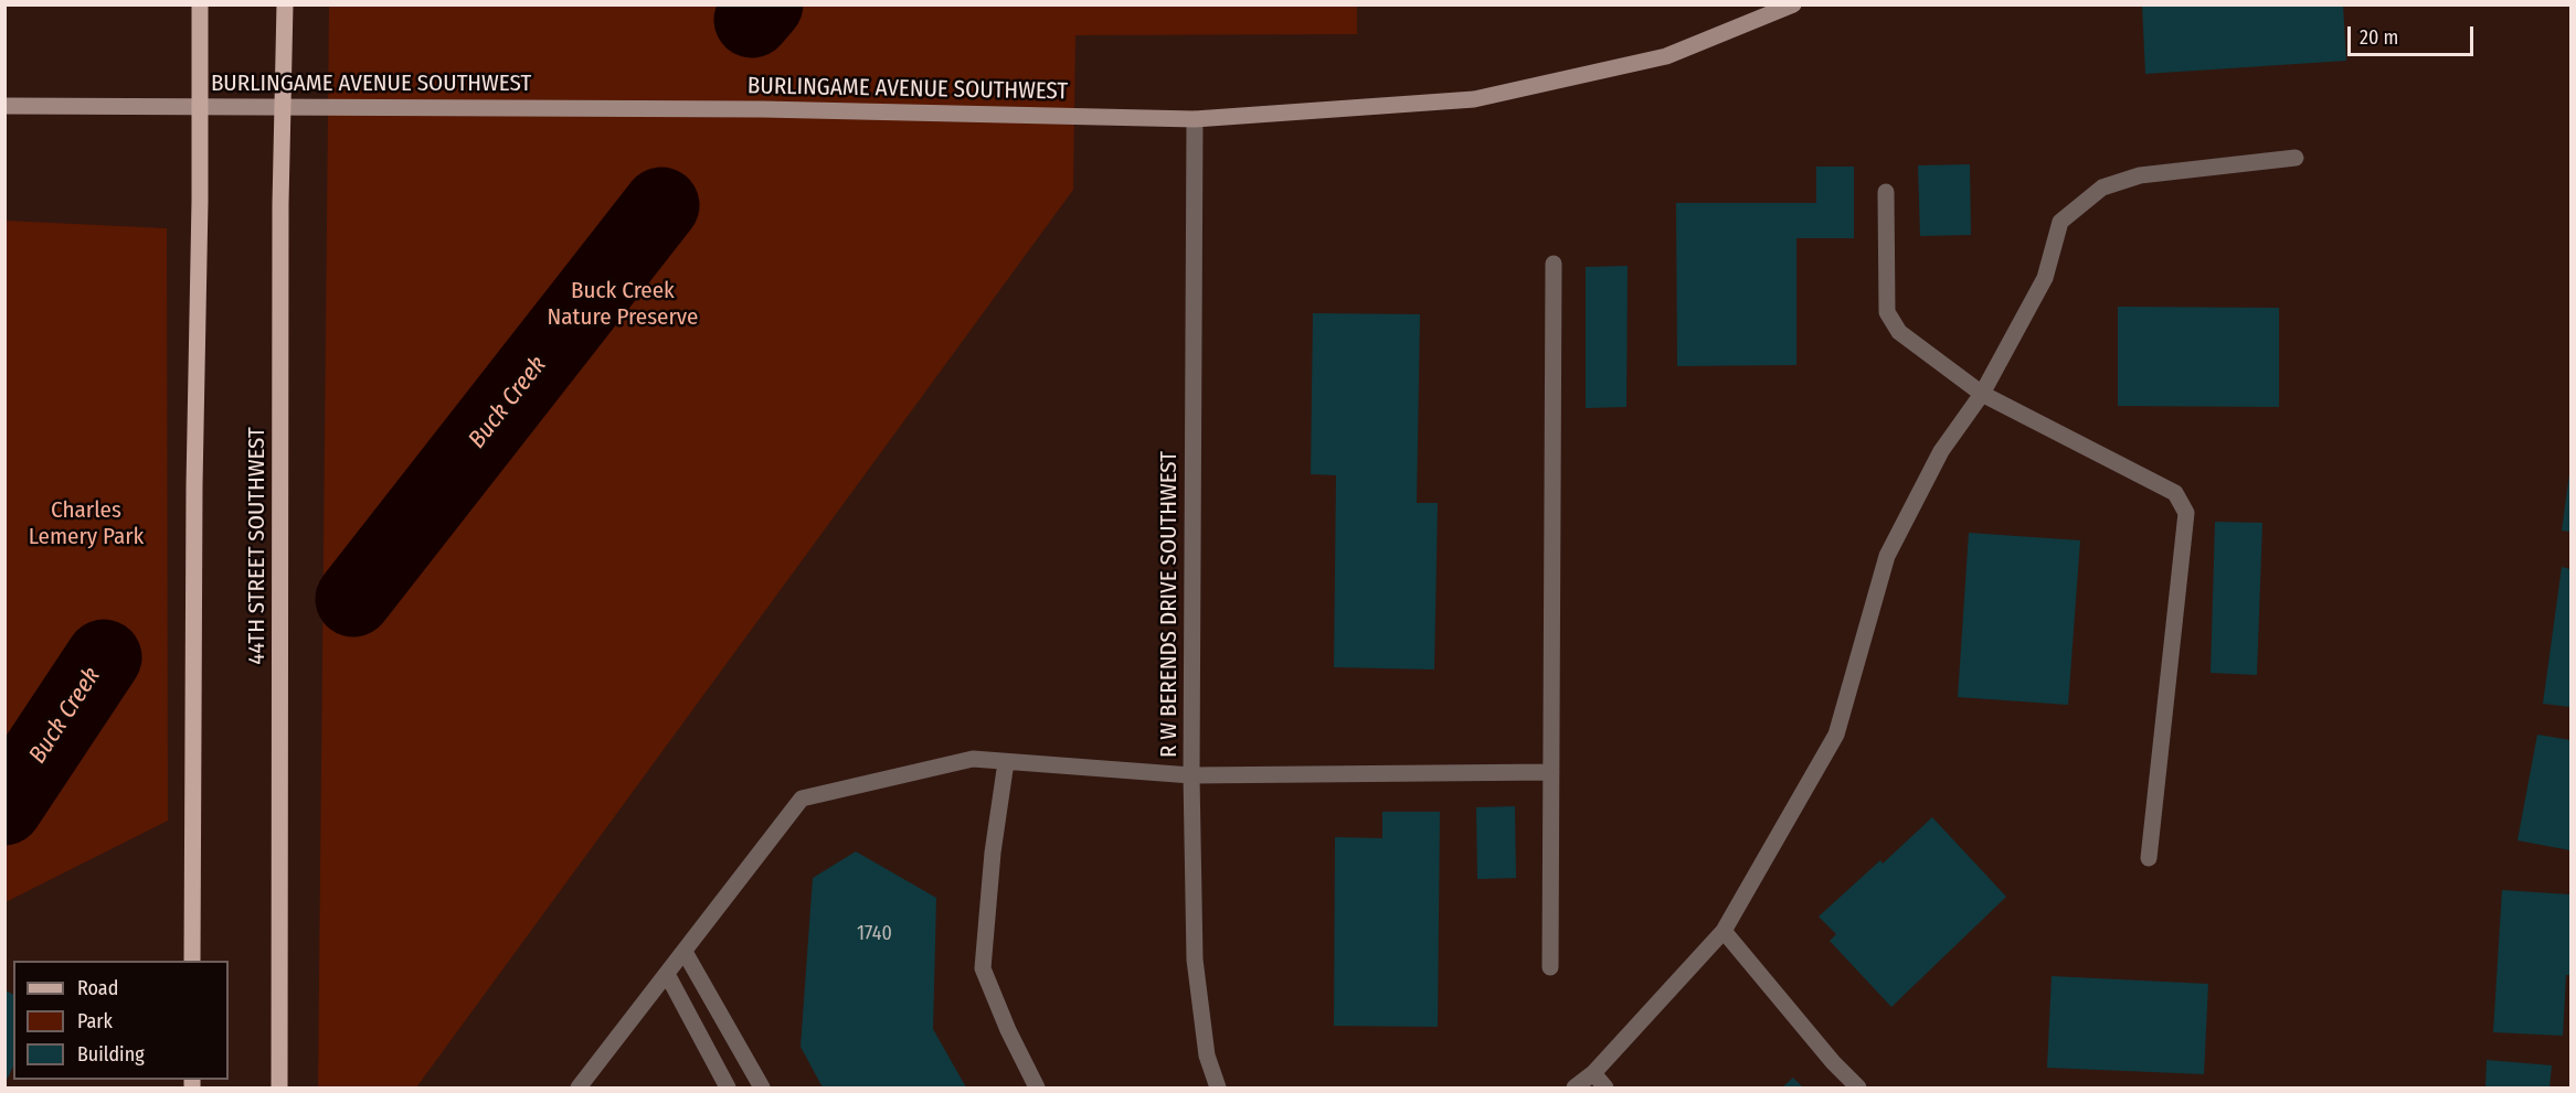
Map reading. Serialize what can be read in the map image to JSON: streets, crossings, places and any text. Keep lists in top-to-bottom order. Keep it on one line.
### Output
{"streets":{"main road":["44TH STREET SOUTHWEST"],"street":["BURLINGAME AVENUE SOUTHWEST","R W BERENDS DRIVE SOUTHWEST"]},"crossings":[["BURLINGAME AVENUE SOUTHWEST","44TH STREET SOUTHWEST"],["BURLINGAME AVENUE SOUTHWEST","R W BERENDS DRIVE SOUTHWEST"]],"water":["Buck Creek"],"parks":["Buck Creek Nature Preserve","Charles Lemery Park"],"house_numbers":["1740"],"legend":["Road","Park","Building"],"scale_bar":"20 m"}
